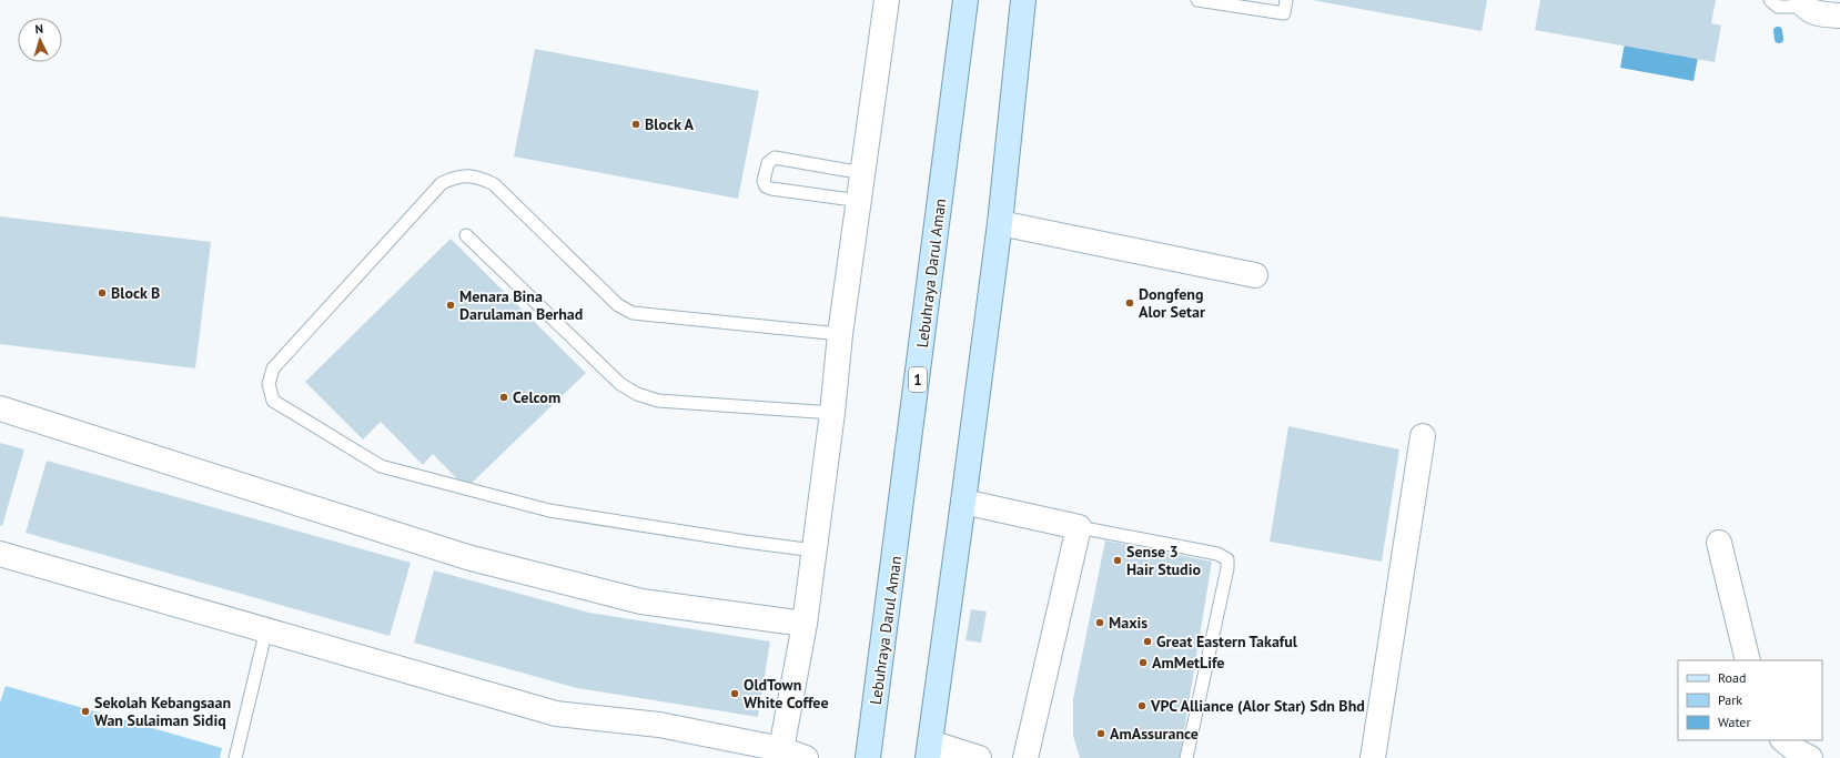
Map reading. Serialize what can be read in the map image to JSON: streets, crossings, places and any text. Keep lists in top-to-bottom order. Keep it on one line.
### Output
{"streets":{"main road":["Lebuhraya Darul Aman","1"]},"places":["Block A","Block B","Dongfeng Alor Setar","Menara Bina Darulaman Berhad","Celcom","Sense 3 Hair Studio","Maxis","Great Eastern Takaful","AmMetLife","OldTown White Coffee","VPC Alliance (Alor Star) Sdn Bhd","Sekolah Kebangsaan Wan Sulaiman Sidiq","AmAssurance"],"legend":["Road","Park","Water"],"north":"top"}
